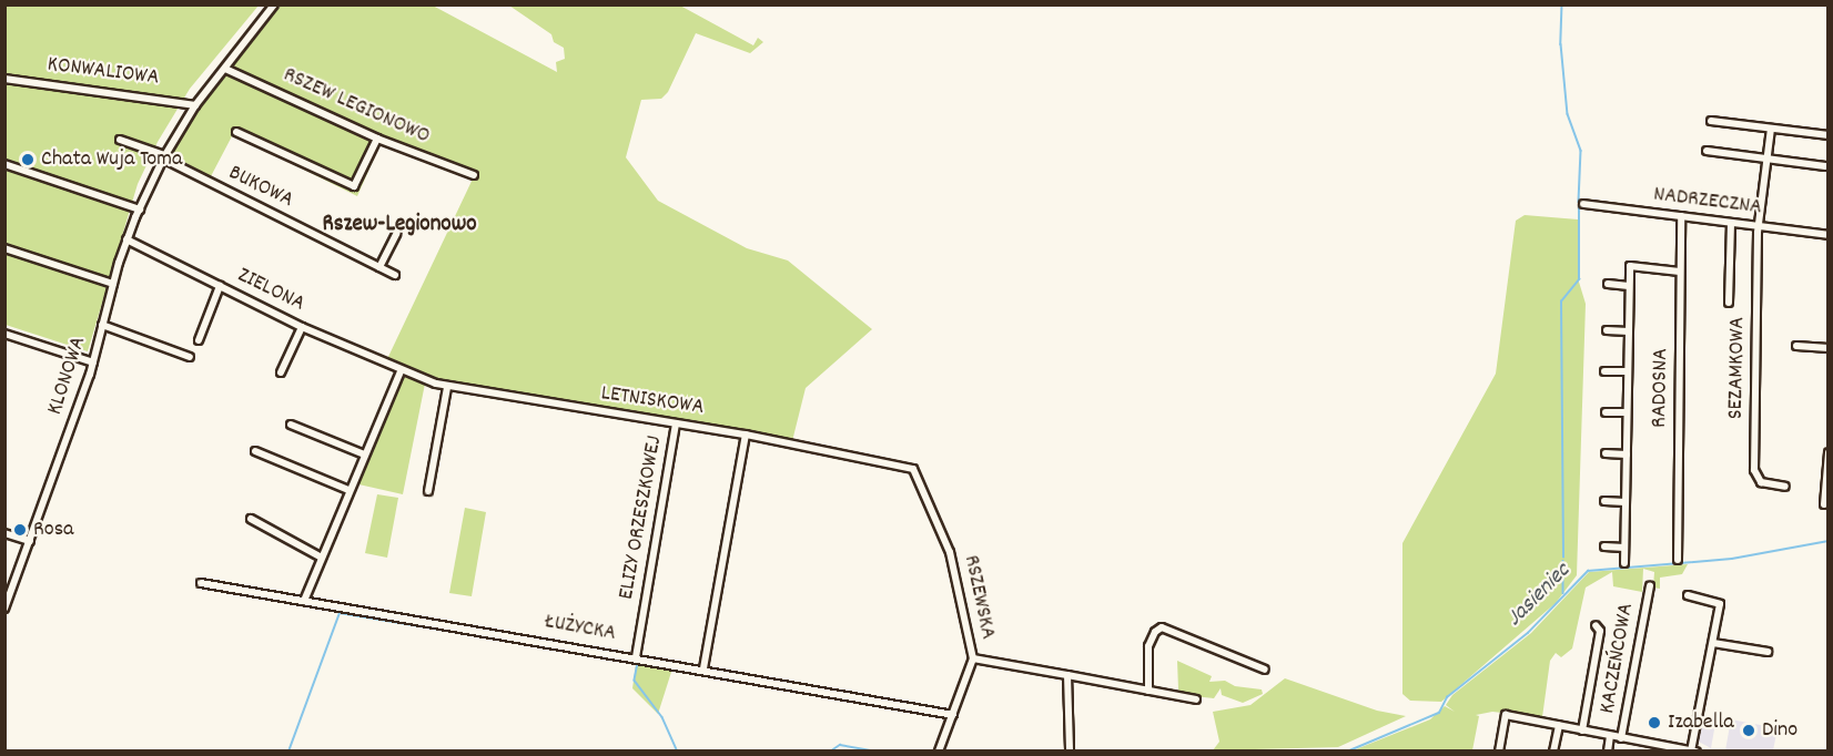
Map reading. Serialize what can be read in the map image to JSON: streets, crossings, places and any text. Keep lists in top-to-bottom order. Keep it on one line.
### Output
{"streets":{"street":["KONWALIOWA","RSZEW LEGIONOWO","BUKOWA","NADRZECZNA","ZIELONA","SEZAMKOWA","KLONOWA","RADOSNA","LETNISKOWA","ELIZY ORZESZKOWEJ","RSZEWSKA","ŁUŻYCKA","KACZEŃCOWA"]},"crossings":[["KONWALIOWA","KLONOWA"],["RSZEW LEGIONOWO","KLONOWA"],["BUKOWA","KLONOWA"],["NADRZECZNA","SEZAMKOWA"],["NADRZECZNA","RADOSNA"],["ZIELONA","KLONOWA"],["ZIELONA","LETNISKOWA"],["LETNISKOWA","ELIZY ORZESZKOWEJ"],["LETNISKOWA","RSZEWSKA"],["ELIZY ORZESZKOWEJ","ŁUŻYCKA"],["RSZEWSKA","ŁUŻYCKA"]],"districts":["Rszew-Legionowo"],"water":["Jasieniec"],"places":["Chata Wuja Toma","Rosa","Izabella","Dino"]}
